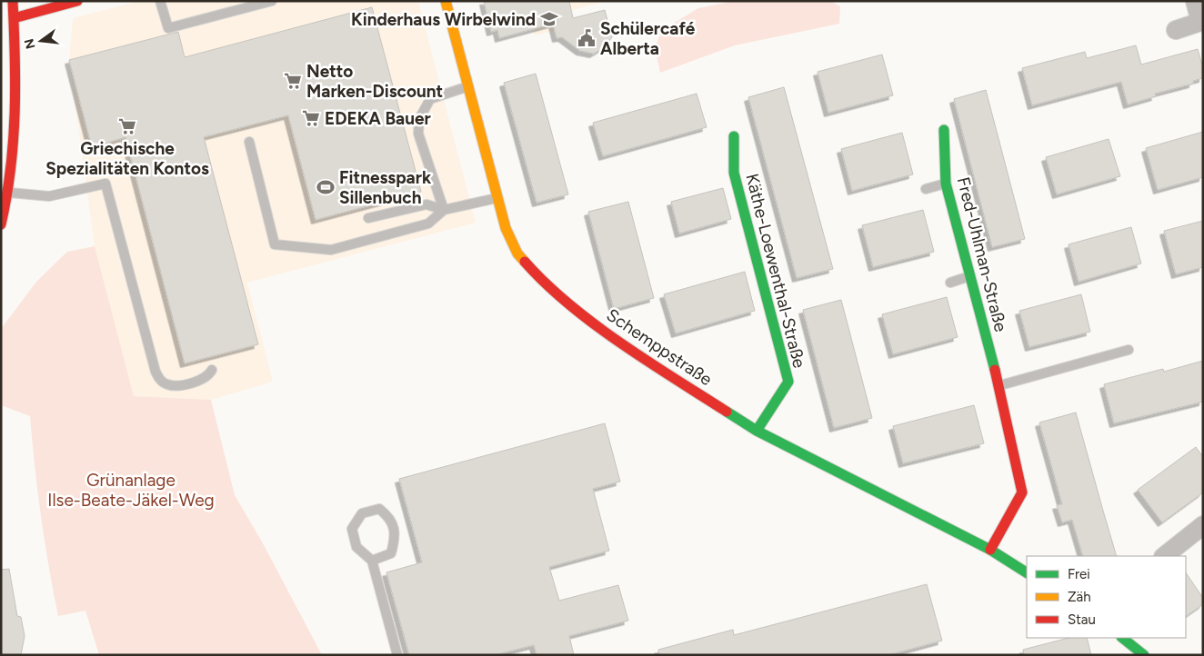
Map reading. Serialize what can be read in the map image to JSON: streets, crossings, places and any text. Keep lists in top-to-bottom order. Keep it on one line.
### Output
{"streets":{"street":["Fred-Uhlman-Straße","Käthe-Loewenthal-Straße","Schemppstraße"]},"crossings":[["Fred-Uhlman-Straße","Schemppstraße"],["Käthe-Loewenthal-Straße","Schemppstraße"]],"parks":["Grünanlage Ilse-Beate-Jäkel-Weg"],"places":{"school or university":["Kinderhaus Wirbelwind"],"public building":["Schülercafé Alberta"],"supermarket":["Netto Marken-Discount","EDEKA Bauer","Griechische Spezialitäten Kontos"],"sports":["Fitnesspark Sillenbuch"]},"legend":["Frei","Zäh","Stau"],"north":"left"}
